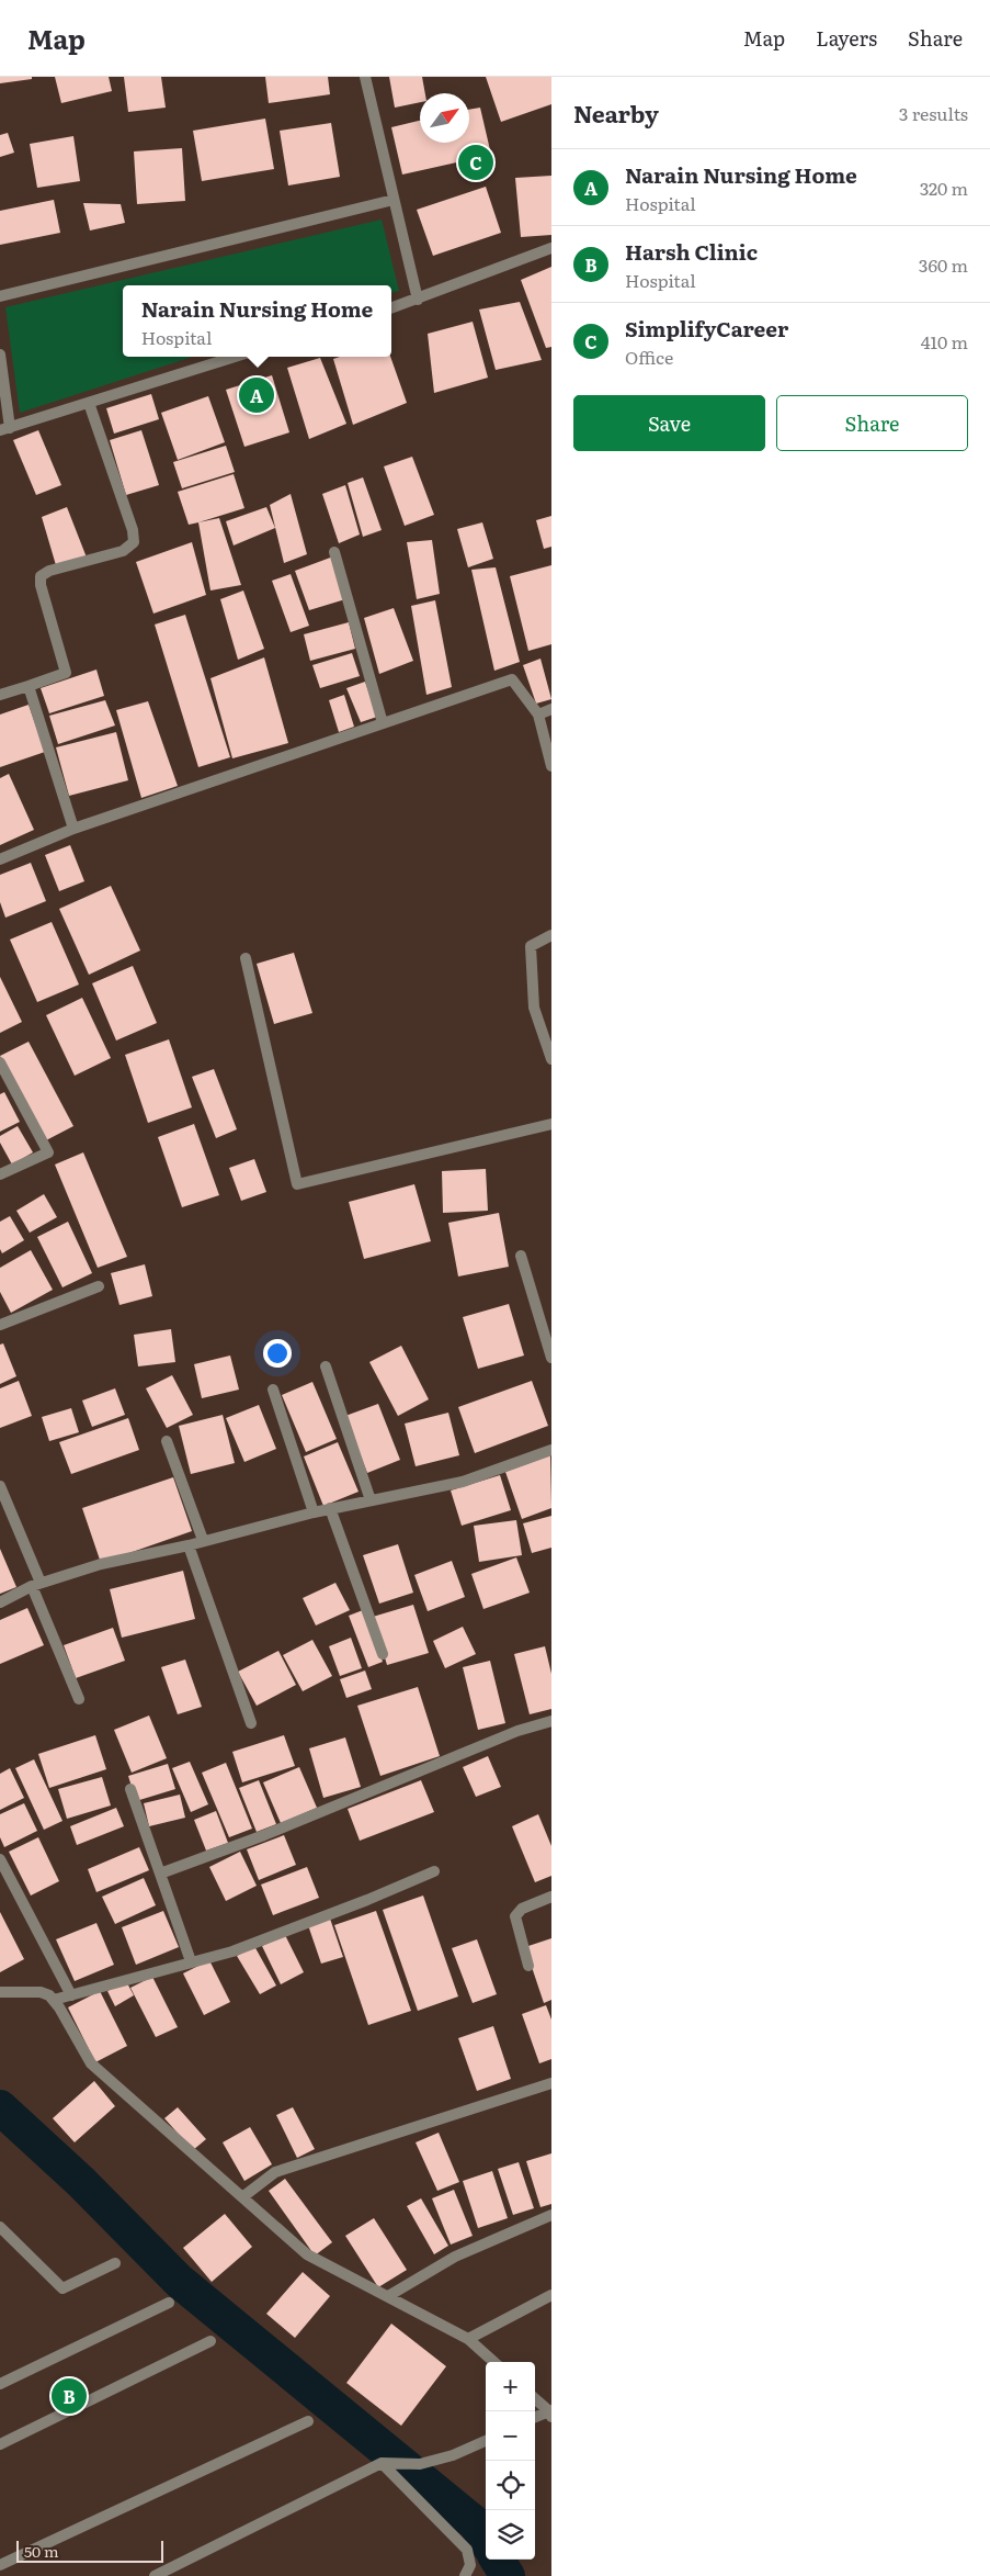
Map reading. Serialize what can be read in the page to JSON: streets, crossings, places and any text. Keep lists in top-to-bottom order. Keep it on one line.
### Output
{"scale_bar":"50 m","north":"top right","page":{"header":"Map","nav":["Map","Layers","Share"],"heading":["Nearby","3 results"],"pins":["C","A","B"],"list":[{"mark":"A","name":"Narain Nursing Home","note":"Hospital","value":"320 m"},{"mark":"B","name":"Harsh Clinic","note":"Hospital","value":"360 m"},{"mark":"C","name":"SimplifyCareer","note":"Office","value":"410 m"}],"popup":["Narain Nursing Home","Hospital"],"buttons":["Save","Share"],"map_buttons":["+","−"],"scale":"50 m"}}
